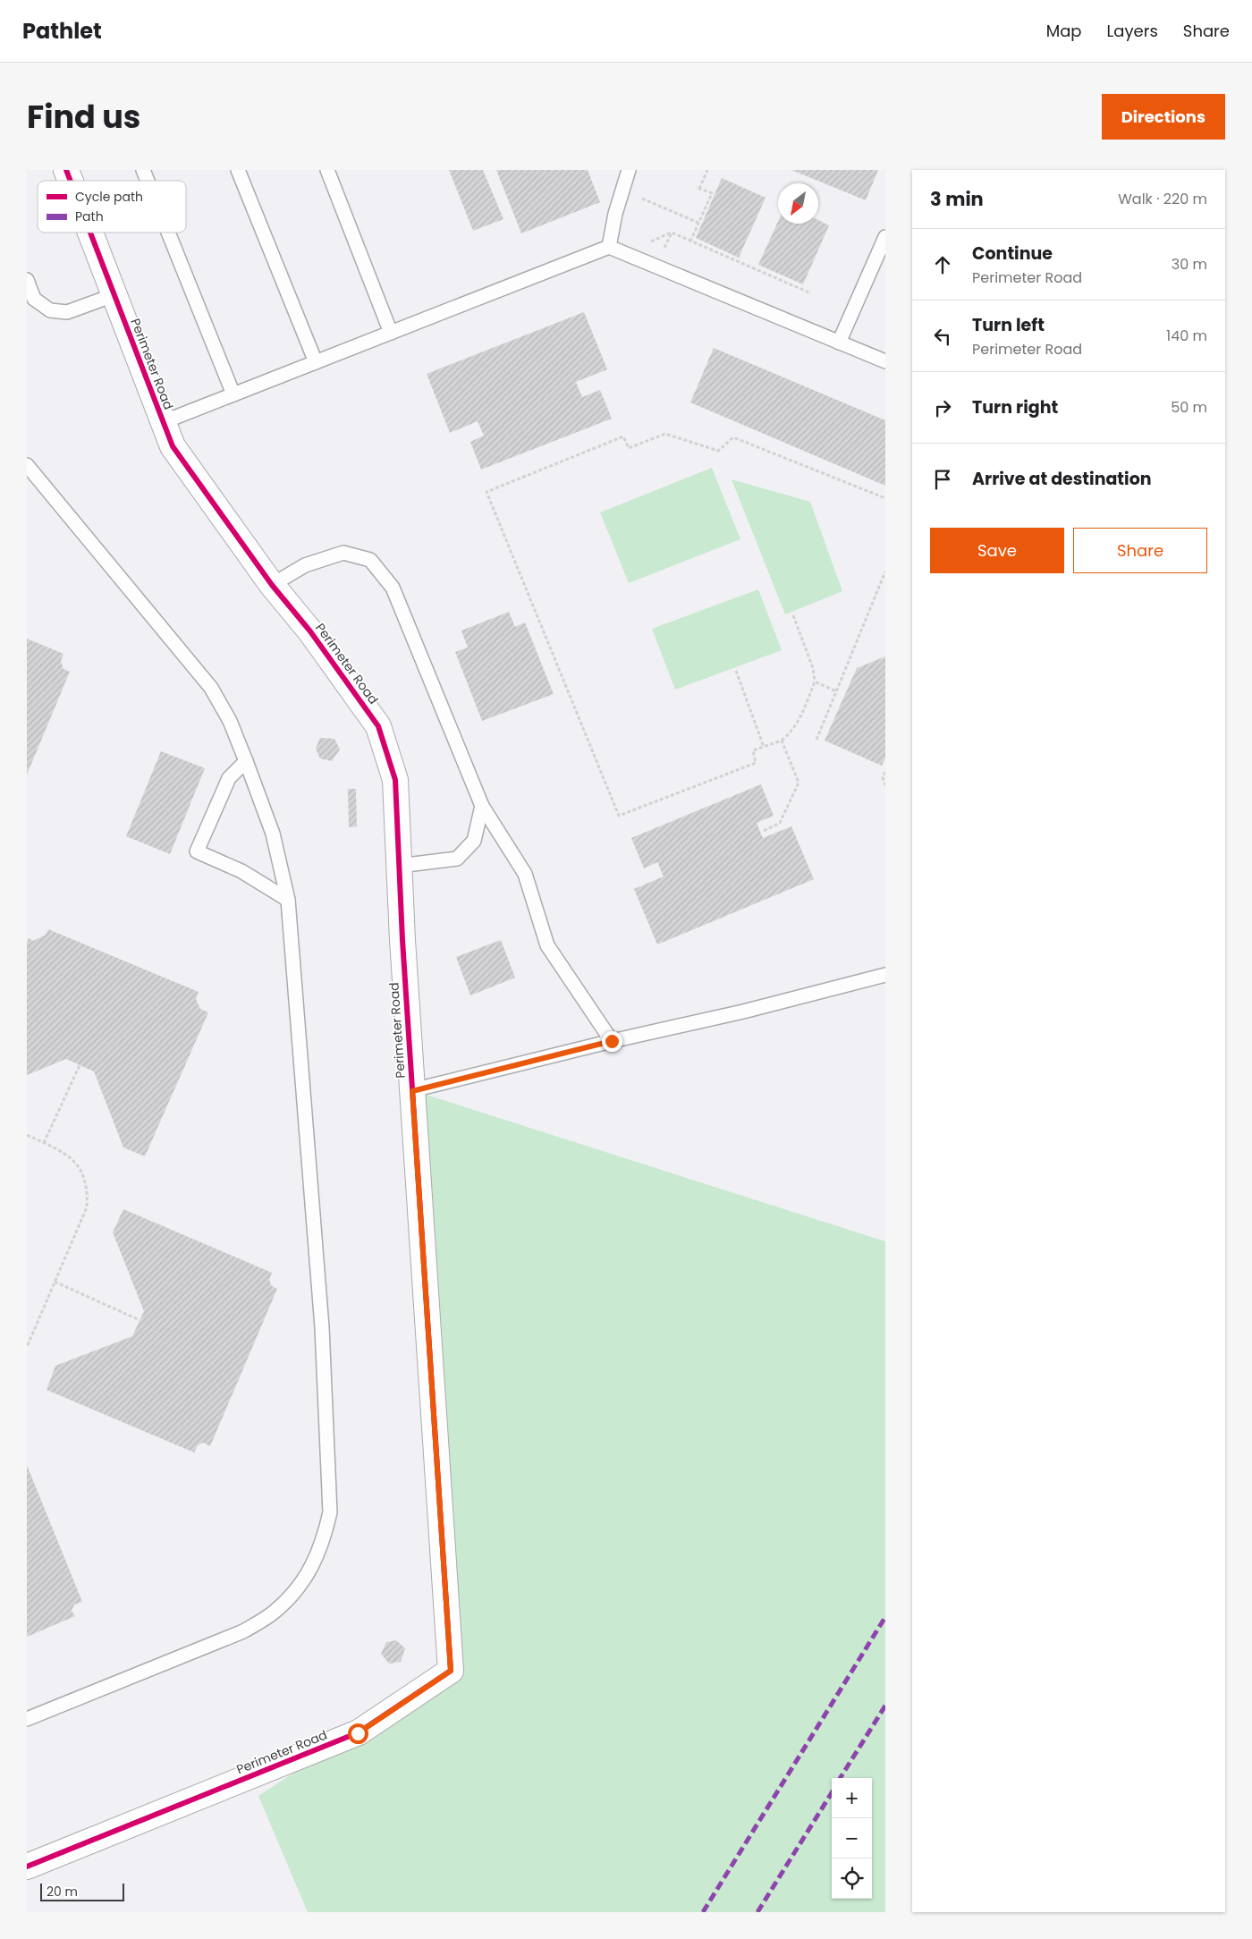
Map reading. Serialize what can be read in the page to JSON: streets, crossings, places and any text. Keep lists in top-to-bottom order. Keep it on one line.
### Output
{"streets":{"street":["Perimeter Road"]},"legend":["Cycle path","Path"],"scale_bar":"20 m","north":"bottom left","page":{"header":"Pathlet","nav":["Map","Layers","Share"],"title":"Find us","buttons":["Directions",["Save","Share"]],"heading":["3 min","Walk · 220 m"],"list":[["Continue","Perimeter Road","30 m"],["Turn left","Perimeter Road","140 m"],["Turn right","50 m"],"Arrive at destination"],"map_buttons":["+","−"],"scale":"20 m"}}
